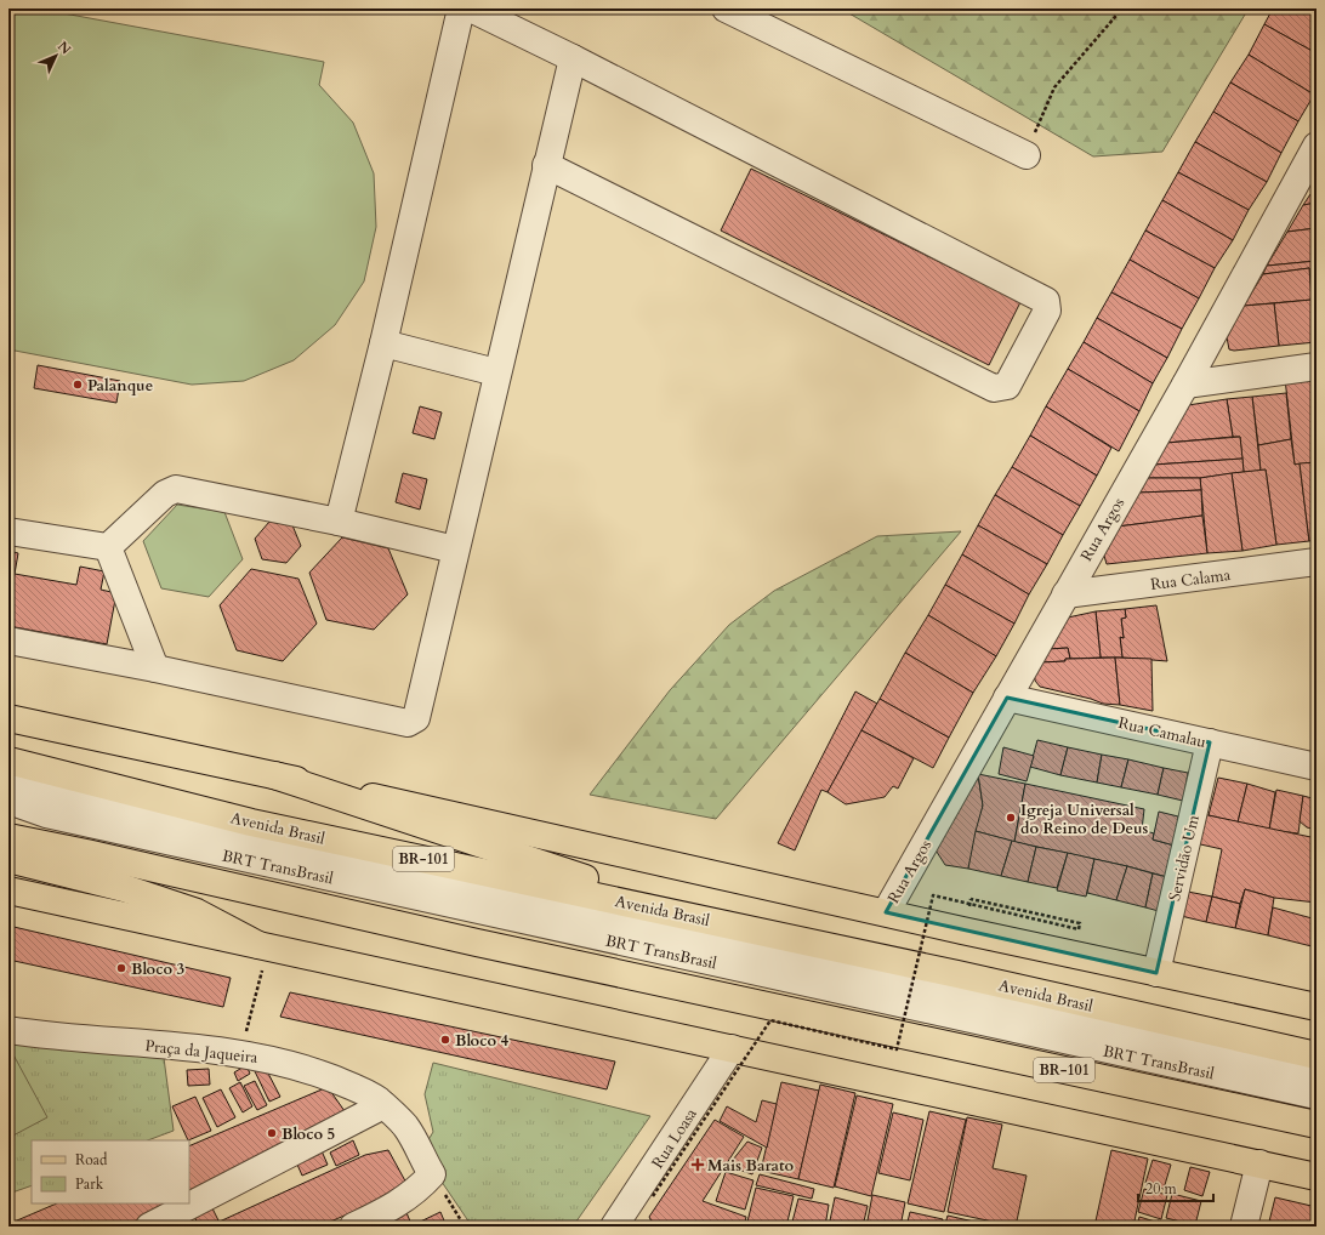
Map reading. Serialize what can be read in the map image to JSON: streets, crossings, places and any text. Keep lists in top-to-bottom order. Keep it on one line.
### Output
{"streets":{"main road":["Avenida Brasil","BR-101"],"street":["Rua Argos","Rua Calama","Rua Camalau","Servidão Um","BRT TransBrasil","Praça da Jaqueira","Rua Loasa"]},"crossings":[["Rua Argos","Rua Calama"],["Rua Argos","Rua Camalau"],["Rua Camalau","Servidão Um"]],"places":{"other":["Palanque","Igreja Universal do Reino de Deus","Bloco 3","Bloco 4","Bloco 5"],"health":["Mais Barato"]},"legend":["Road","Park"],"scale_bar":"20 m","north":"top right"}
